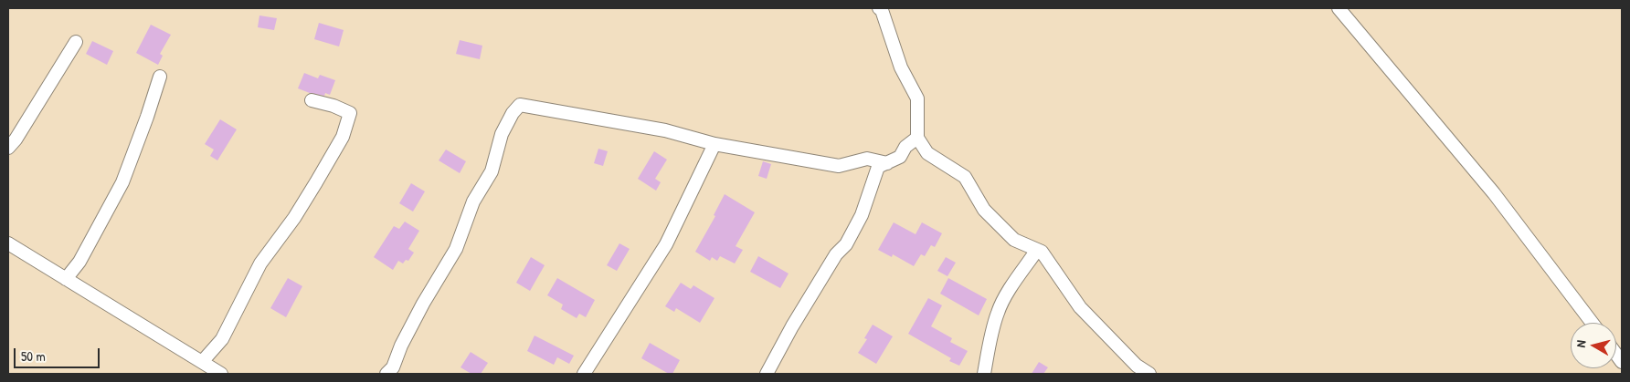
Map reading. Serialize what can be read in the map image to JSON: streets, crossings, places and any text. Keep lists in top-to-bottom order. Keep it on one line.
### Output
{"scale_bar":"50 m","north":"left"}
